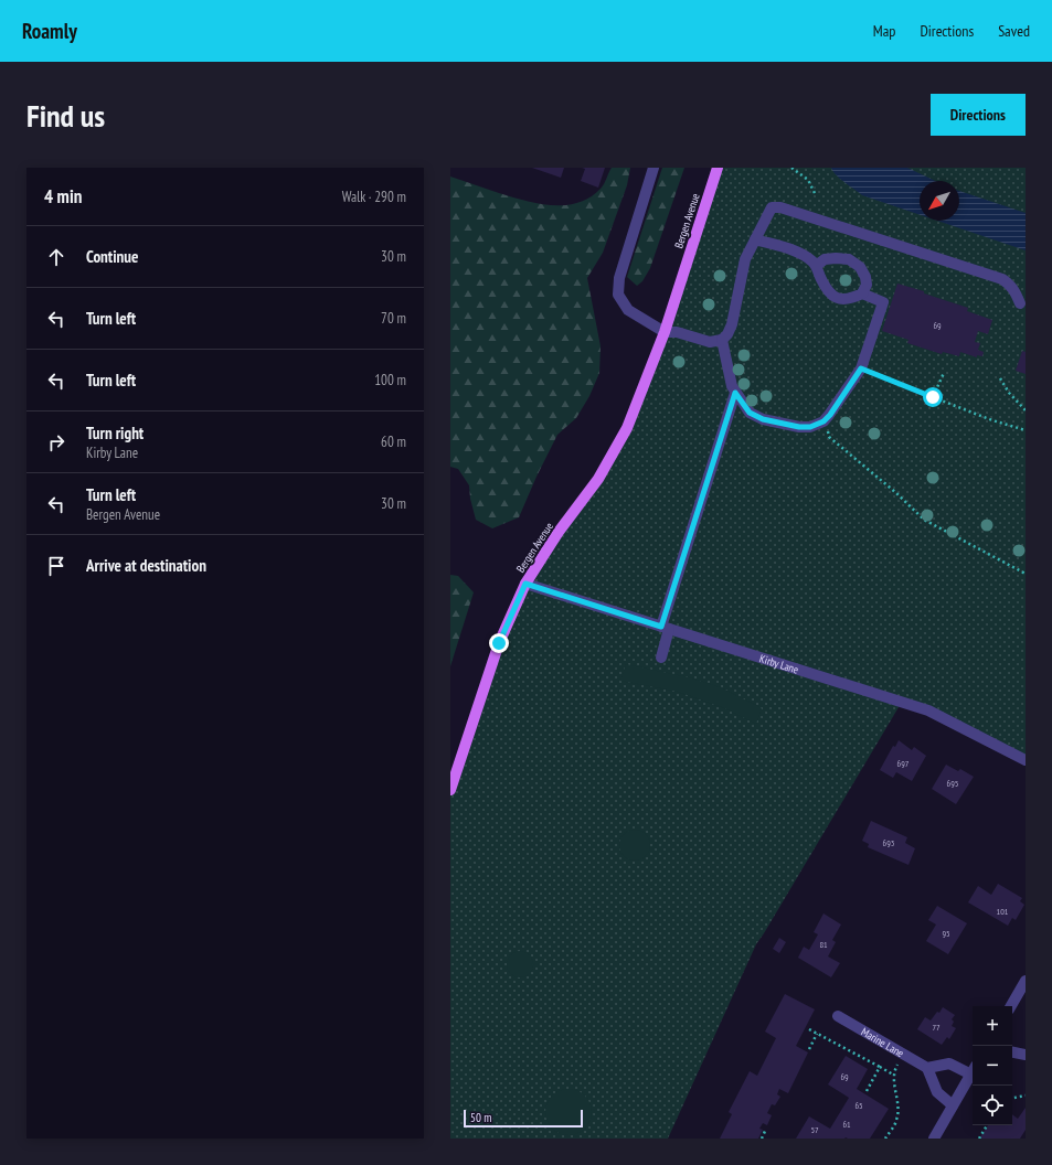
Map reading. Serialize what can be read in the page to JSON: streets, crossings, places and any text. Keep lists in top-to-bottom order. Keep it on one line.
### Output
{"streets":{"main road":["Bergen Avenue"],"street":["Kirby Lane","Marine Lane"]},"crossings":[["Bergen Avenue","Kirby Lane"]],"house_numbers":["69","697","695","693","101","95","81","77","69","65","61","57"],"scale_bar":"50 m","north":"bottom left","page":{"header":"Roamly","nav":["Map","Directions","Saved"],"buttons":"Directions","title":"Find us","heading":["4 min","Walk · 290 m"],"list":[["Continue","30 m"],["Turn left","70 m"],["Turn left","100 m"],["Turn right","Kirby Lane","60 m"],["Turn left","Bergen Avenue","30 m"],"Arrive at destination"],"map_buttons":["+","−"],"scale":"50 m"}}
